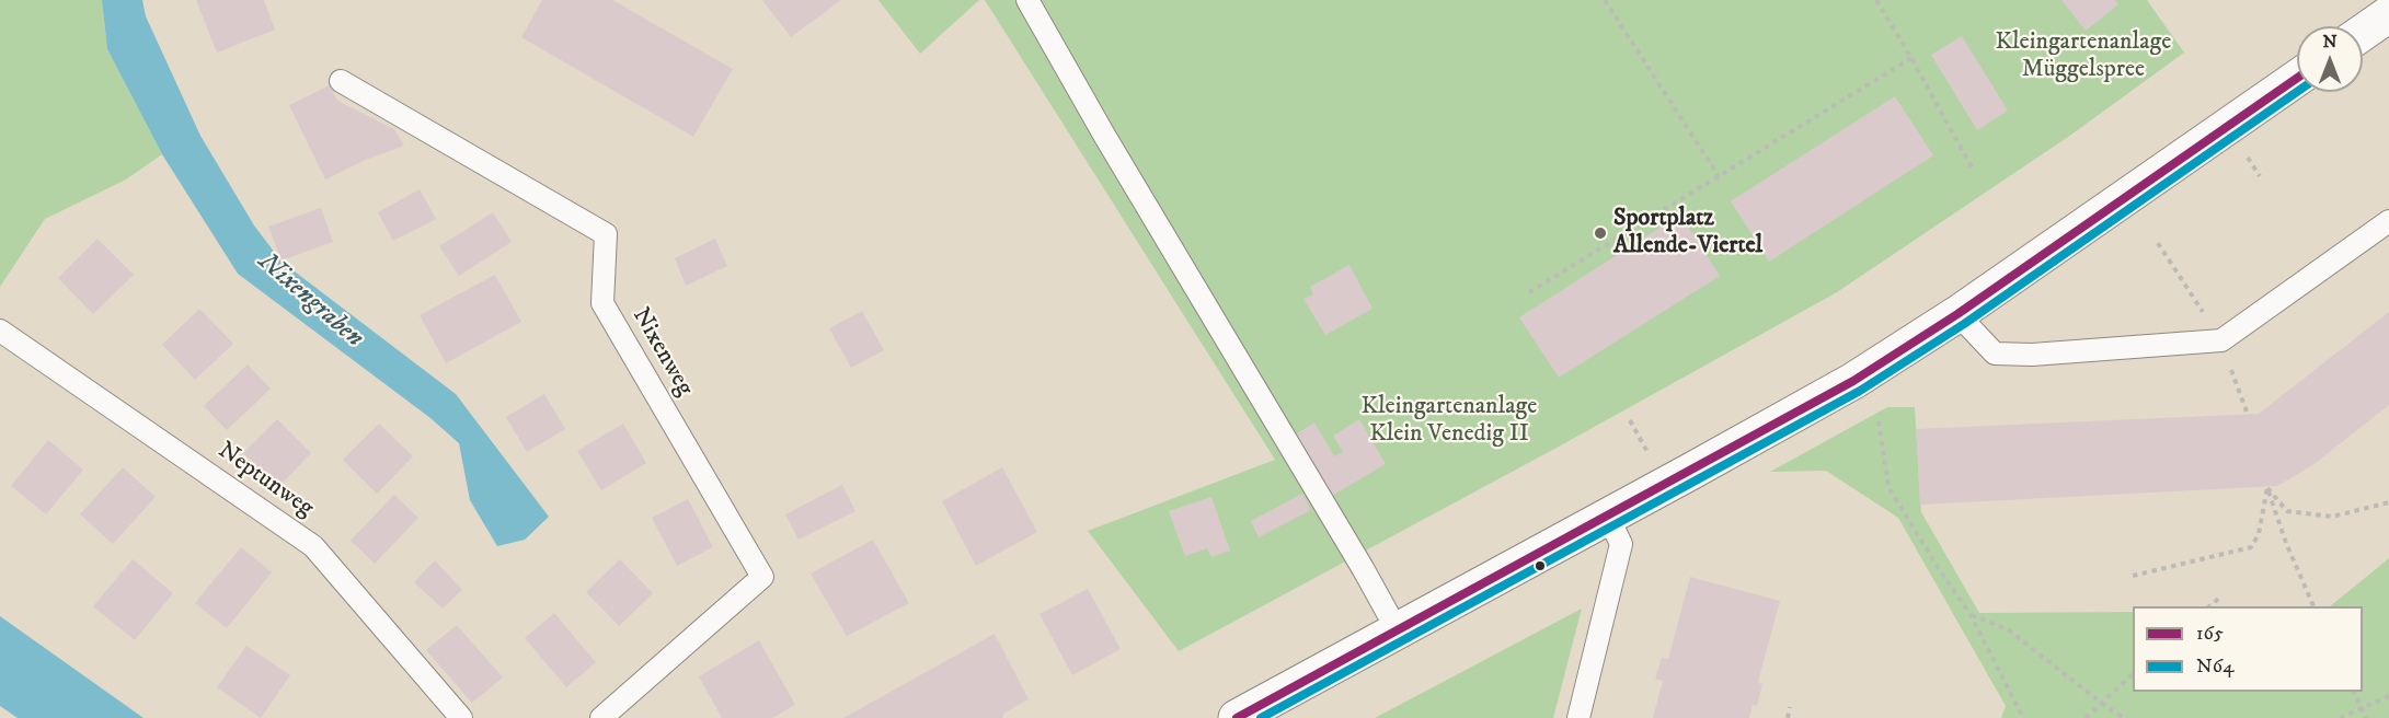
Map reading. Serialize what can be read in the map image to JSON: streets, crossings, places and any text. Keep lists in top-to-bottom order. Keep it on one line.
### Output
{"streets":{"lane":["Nixenweg","Neptunweg"]},"water":["Nixengraben"],"parks":["Kleingartenanlage Müggelspree","Kleingartenanlage Klein Venedig II"],"places":["Sportplatz Allende-Viertel"],"lines":["transit line 165","transit line N64"],"legend":["165","N64"],"north":"top"}
